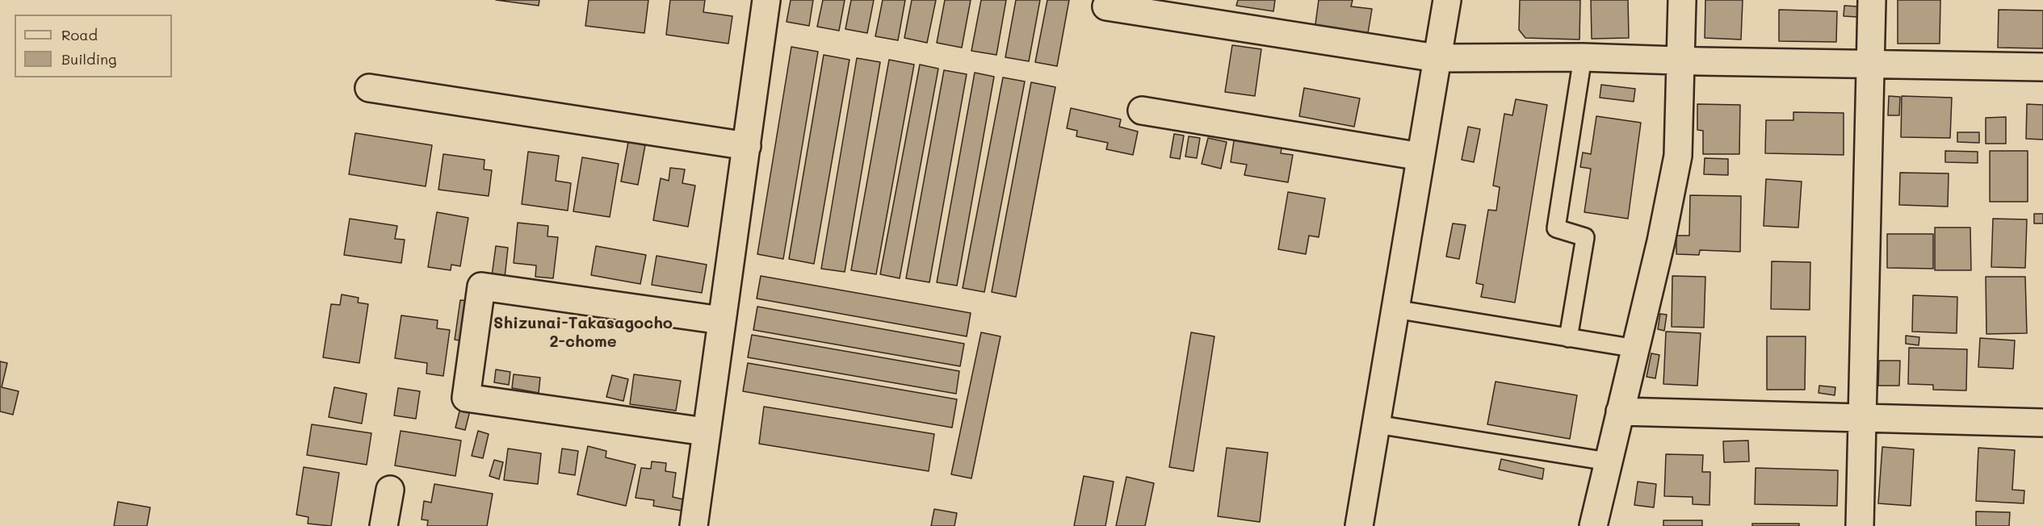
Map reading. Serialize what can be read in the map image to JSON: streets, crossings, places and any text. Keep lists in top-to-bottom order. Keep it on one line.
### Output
{"districts":["Shizunai-Takasagocho 2-chome"],"legend":["Road","Building"]}
